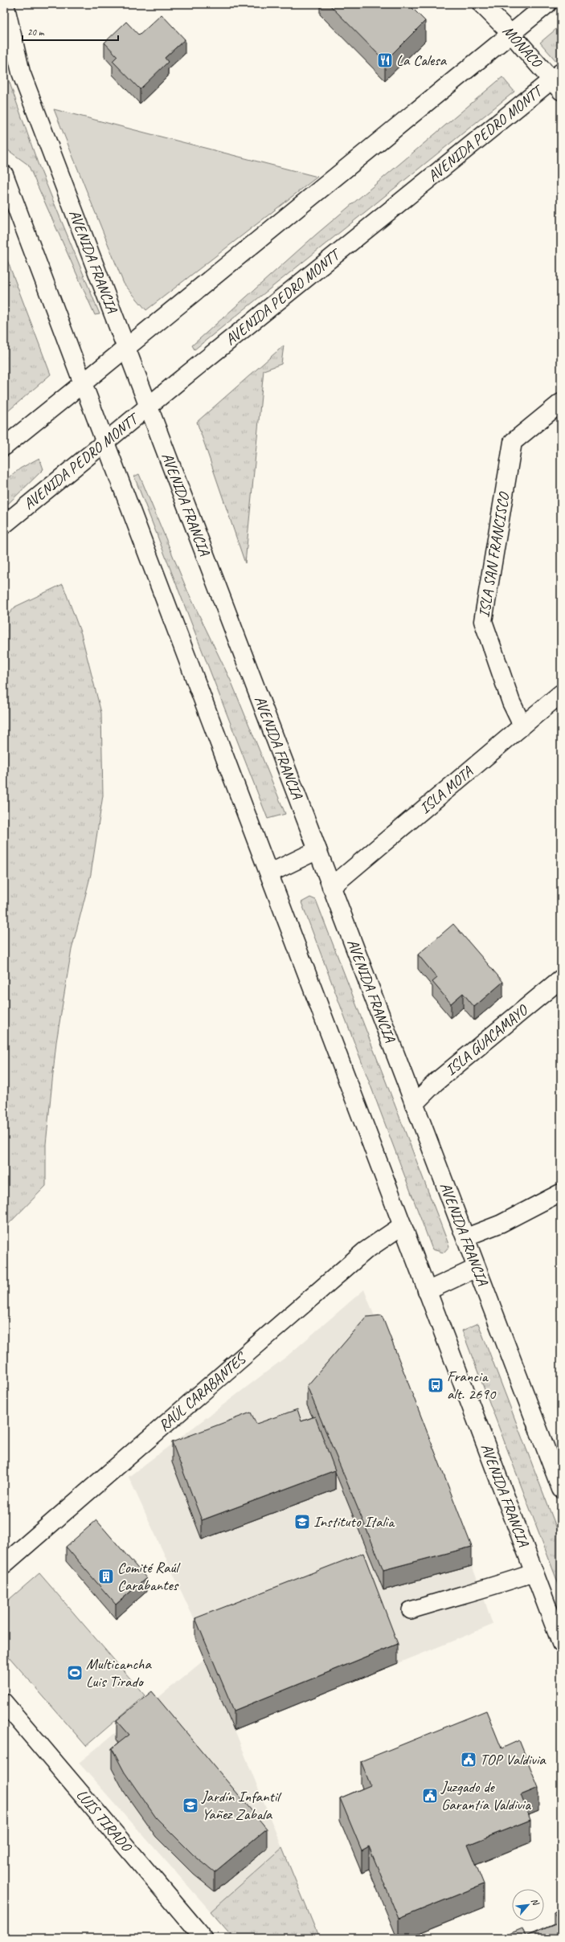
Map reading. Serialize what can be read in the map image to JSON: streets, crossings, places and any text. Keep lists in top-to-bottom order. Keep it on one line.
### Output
{"streets":{"main road":["MÓNACO","AVENIDA PEDRO MONTT","AVENIDA FRANCIA","ISLA SAN FRANCISCO","ISLA MOTA","ISLA GUACAMAYO","RAÚL CARABANTES","LUIS TIRADO"]},"crossings":[["MÓNACO","AVENIDA PEDRO MONTT"],["AVENIDA PEDRO MONTT","AVENIDA FRANCIA"],["AVENIDA FRANCIA","ISLA MOTA"],["AVENIDA FRANCIA","ISLA GUACAMAYO"],["AVENIDA FRANCIA","RAÚL CARABANTES"],["ISLA SAN FRANCISCO","ISLA MOTA"]],"places":{"restaurant":["La Calesa"],"bus stop":["Francia alt. 2690"],"school or university":["Instituto Italia","Jardín Infantil Yañez Zabala"],"building":["Comité Raúl Carabantes"],"sports":["Multicancha Luis Tirado"],"public building":["TOP Valdivia","Juzgado de Garantía Valdivia"]},"scale_bar":"20 m","north":"top right"}
